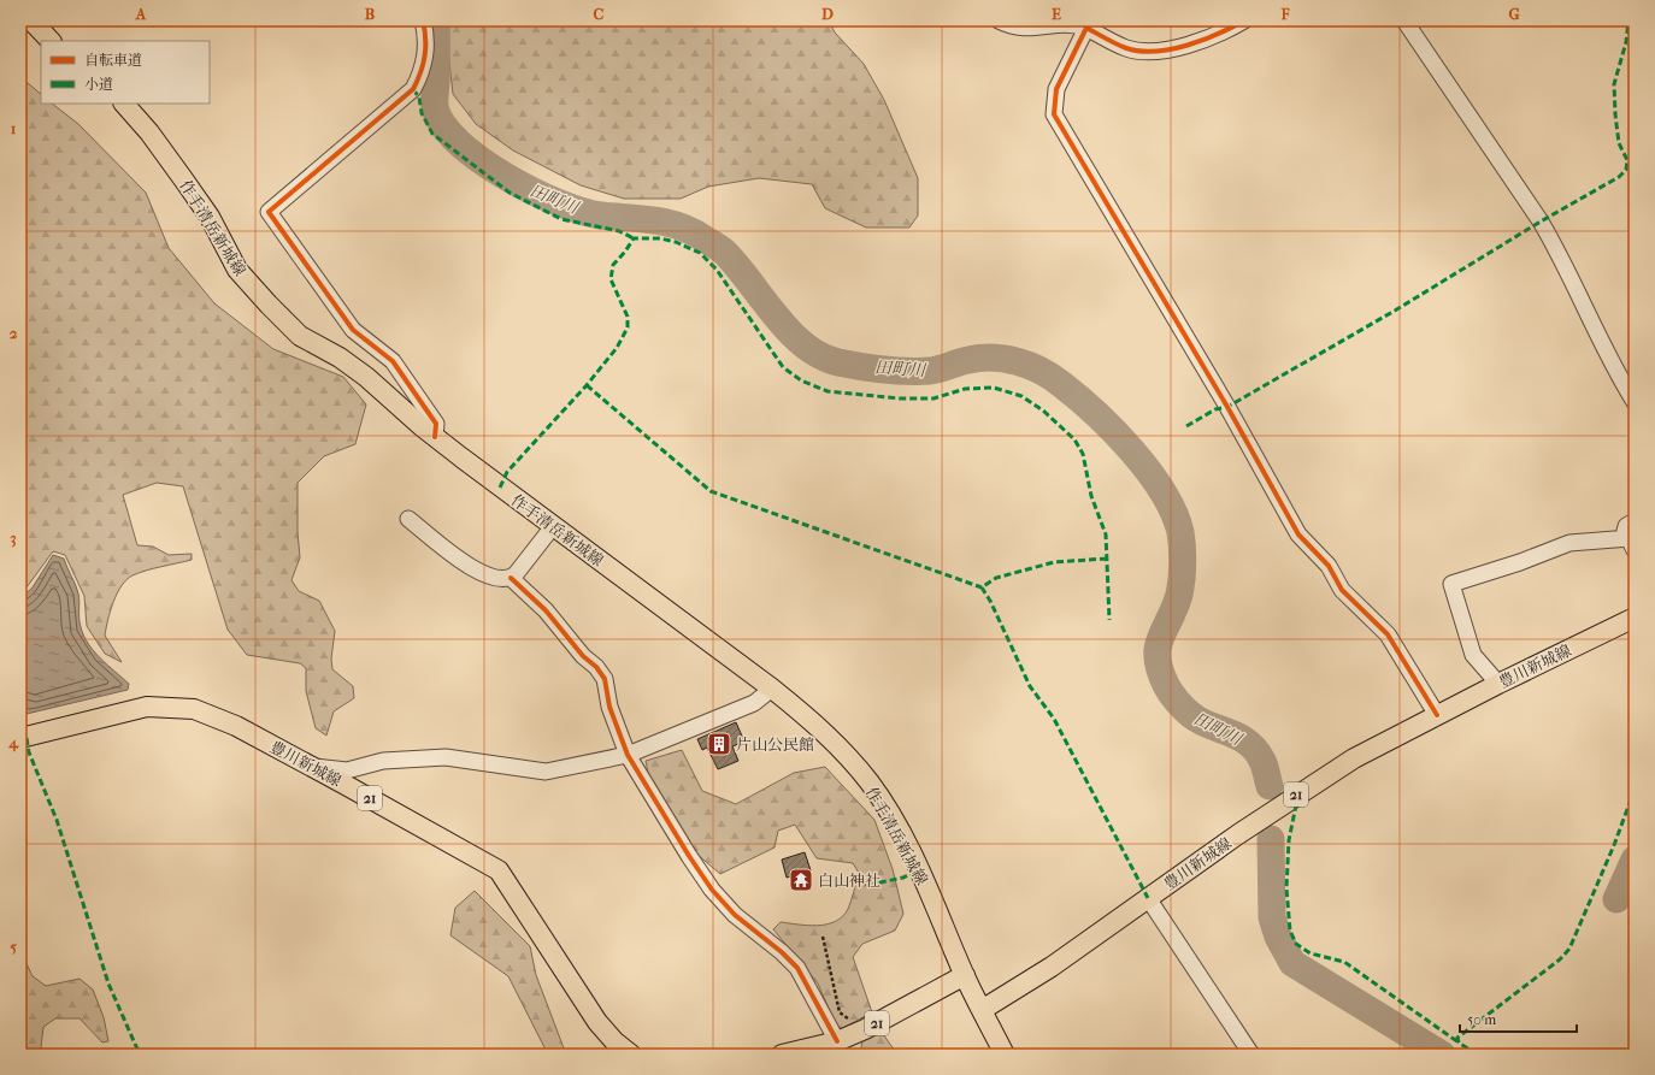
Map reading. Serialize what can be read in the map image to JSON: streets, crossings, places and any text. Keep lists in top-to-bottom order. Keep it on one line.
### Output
{"streets":{"main road":["作手清岳新城線","豊川新城線","21"]},"crossings":[["作手清岳新城線","21"]],"water":["田町川"],"places":{"building":["片山公民館"],"temple":["白山神社"]},"legend":["自転車道","小道"],"scale_bar":"50 m","grid":{"columns":["A","B","C","D","E","F","G"],"rows":["1","2","3","4","5"]}}
